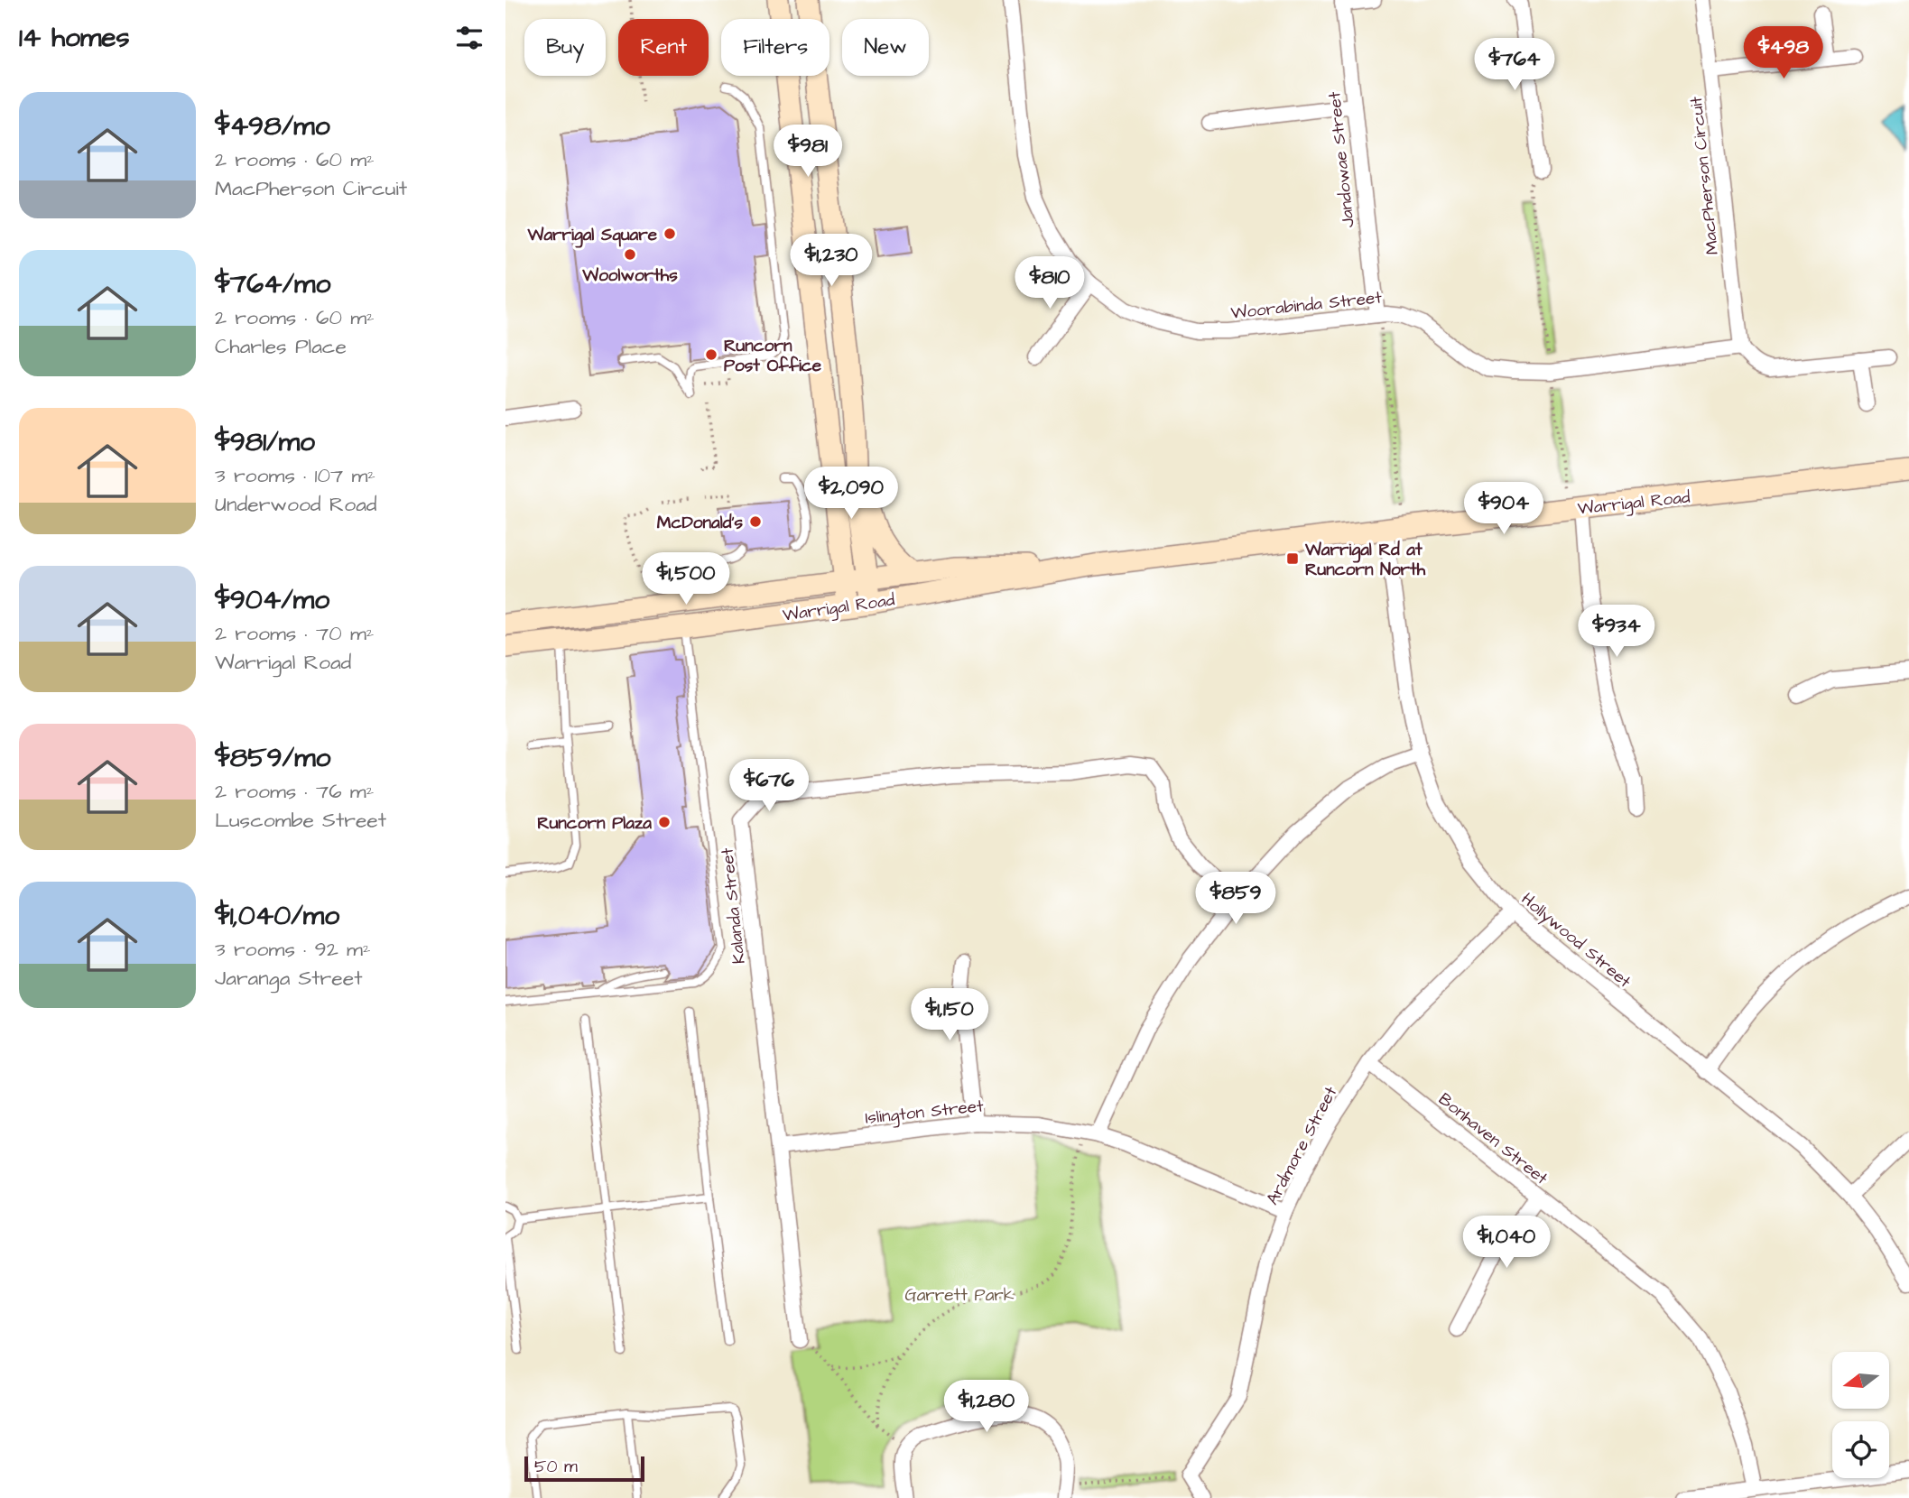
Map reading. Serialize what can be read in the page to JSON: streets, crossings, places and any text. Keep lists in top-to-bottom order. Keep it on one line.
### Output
{"streets":{"main road":["Warrigal Road"],"street":["Jandowae Street","MacPherson Circuit","Woorabinda Street","Kalanda Street","Hollywood Street","Islington Street","Bonhaven Street","Ardmore Street"]},"crossings":[["Jandowae Street","Woorabinda Street"],["MacPherson Circuit","Woorabinda Street"],["Warrigal Road","Hollywood Street"],["Kalanda Street","Islington Street"],["Hollywood Street","Ardmore Street"],["Islington Street","Ardmore Street"],["Bonhaven Street","Ardmore Street"]],"parks":["Garrett Park"],"places":{"other":["Warrigal Square","Woolworths","Runcorn Post Office","McDonald's","Runcorn Plaza"],"transit":["Warrigal Rd at Runcorn North"]},"scale_bar":"50 m","north":"left","page":{"heading":"14 homes","chip":["Buy","Rent","Filters","New"],"price":["$498","$764","$981","$1,230","$810","$2,090","$904","$1,500","$934","$676","$859","$1,150","$1,040","$1,280"],"list":[{"name":"$498/mo","note":"2 rooms · 60 m² · MacPherson Circuit"},{"name":"$764/mo","note":"2 rooms · 60 m² · Charles Place"},{"name":"$981/mo","note":"3 rooms · 107 m² · Underwood Road"},{"name":"$904/mo","note":"2 rooms · 70 m² · Warrigal Road"},{"name":"$859/mo","note":"2 rooms · 76 m² · Luscombe Street"},{"name":"$1,040/mo","note":"3 rooms · 92 m² · Jaranga Street"}],"scale":"50 m"}}
